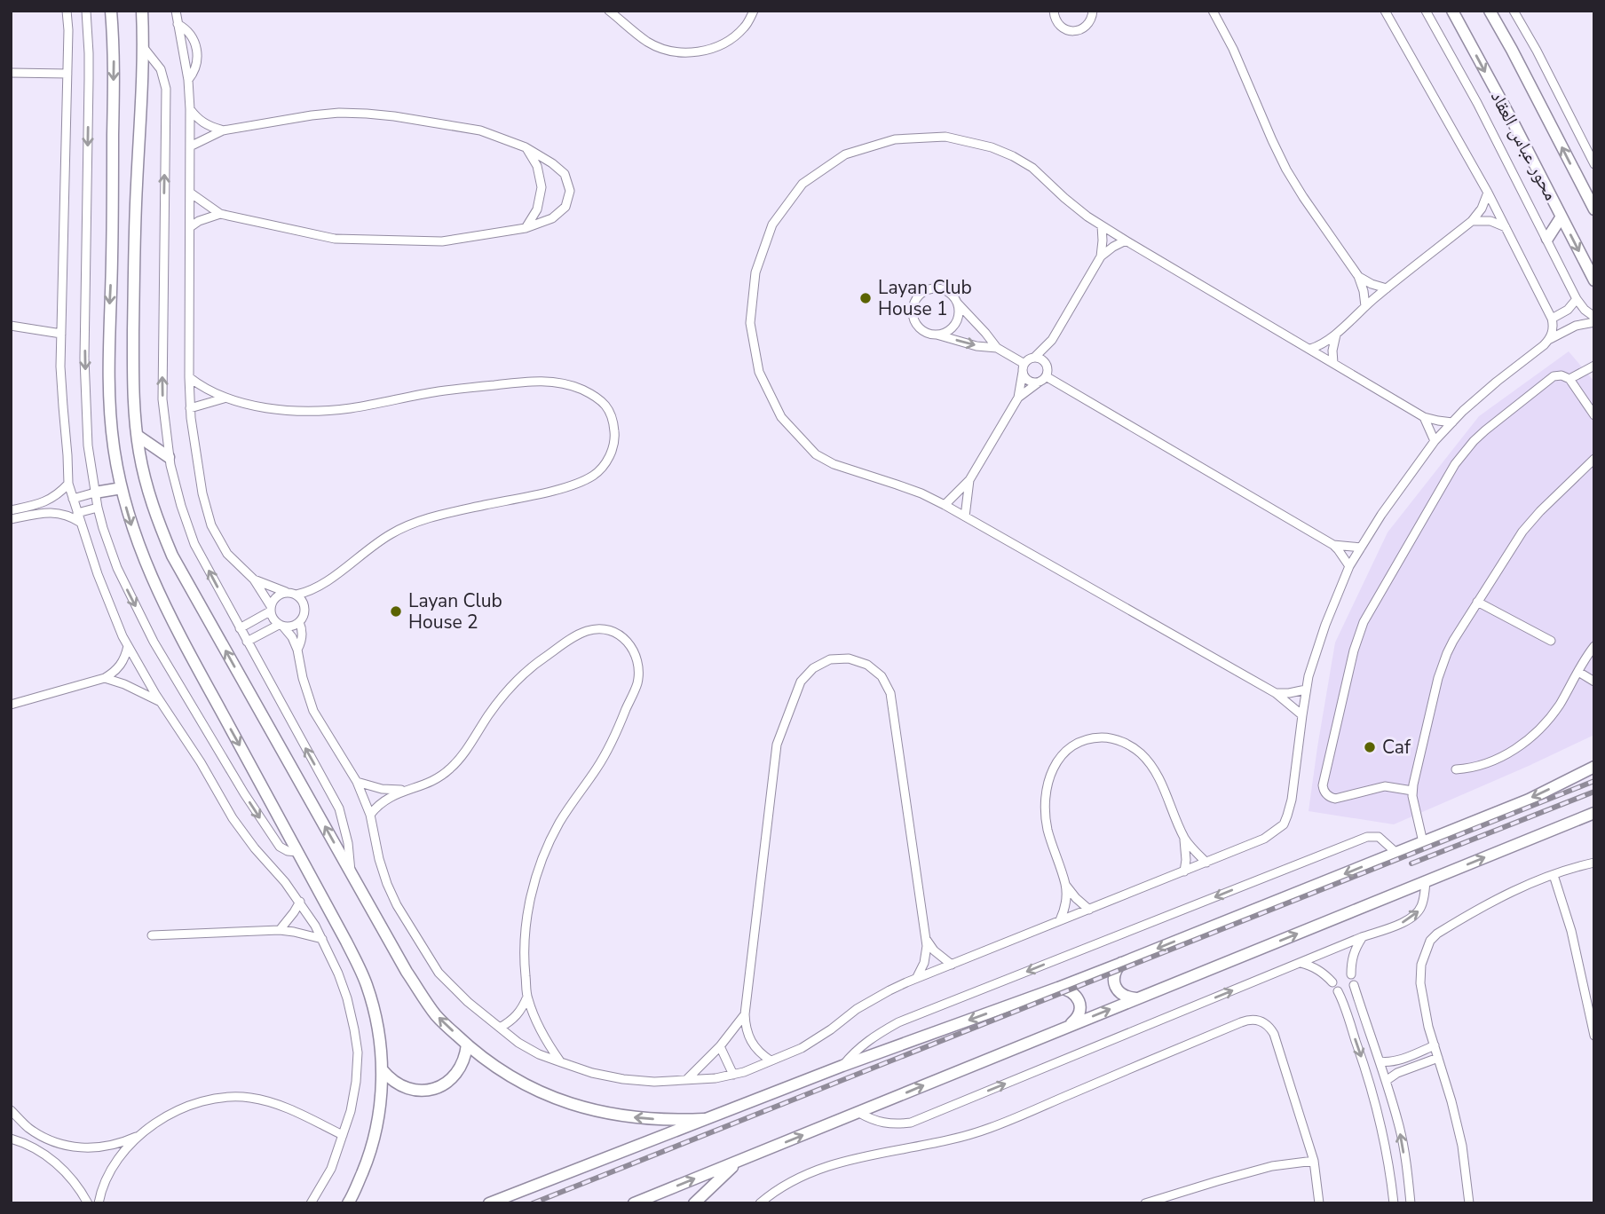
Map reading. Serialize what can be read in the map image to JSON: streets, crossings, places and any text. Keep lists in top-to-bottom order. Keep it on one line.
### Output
{"streets":{"street":["محور عباس العقاد"]},"places":["Layan Club House 1","Layan Club House 2","Caf"]}
